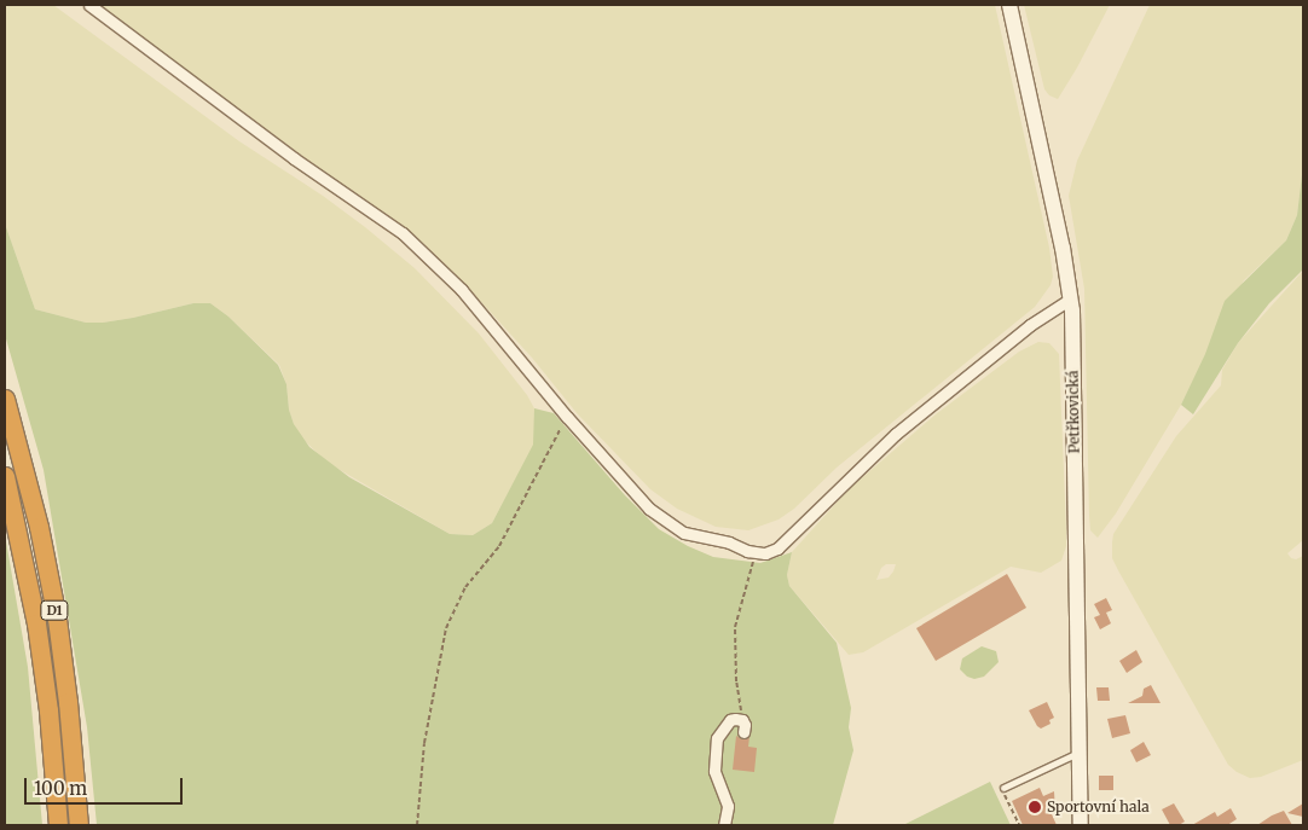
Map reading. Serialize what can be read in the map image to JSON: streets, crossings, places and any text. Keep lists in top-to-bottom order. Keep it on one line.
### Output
{"streets":{"highway":["D1"],"street":["Petřkovická"]},"places":["Sportovní hala"],"scale_bar":"100 m"}
